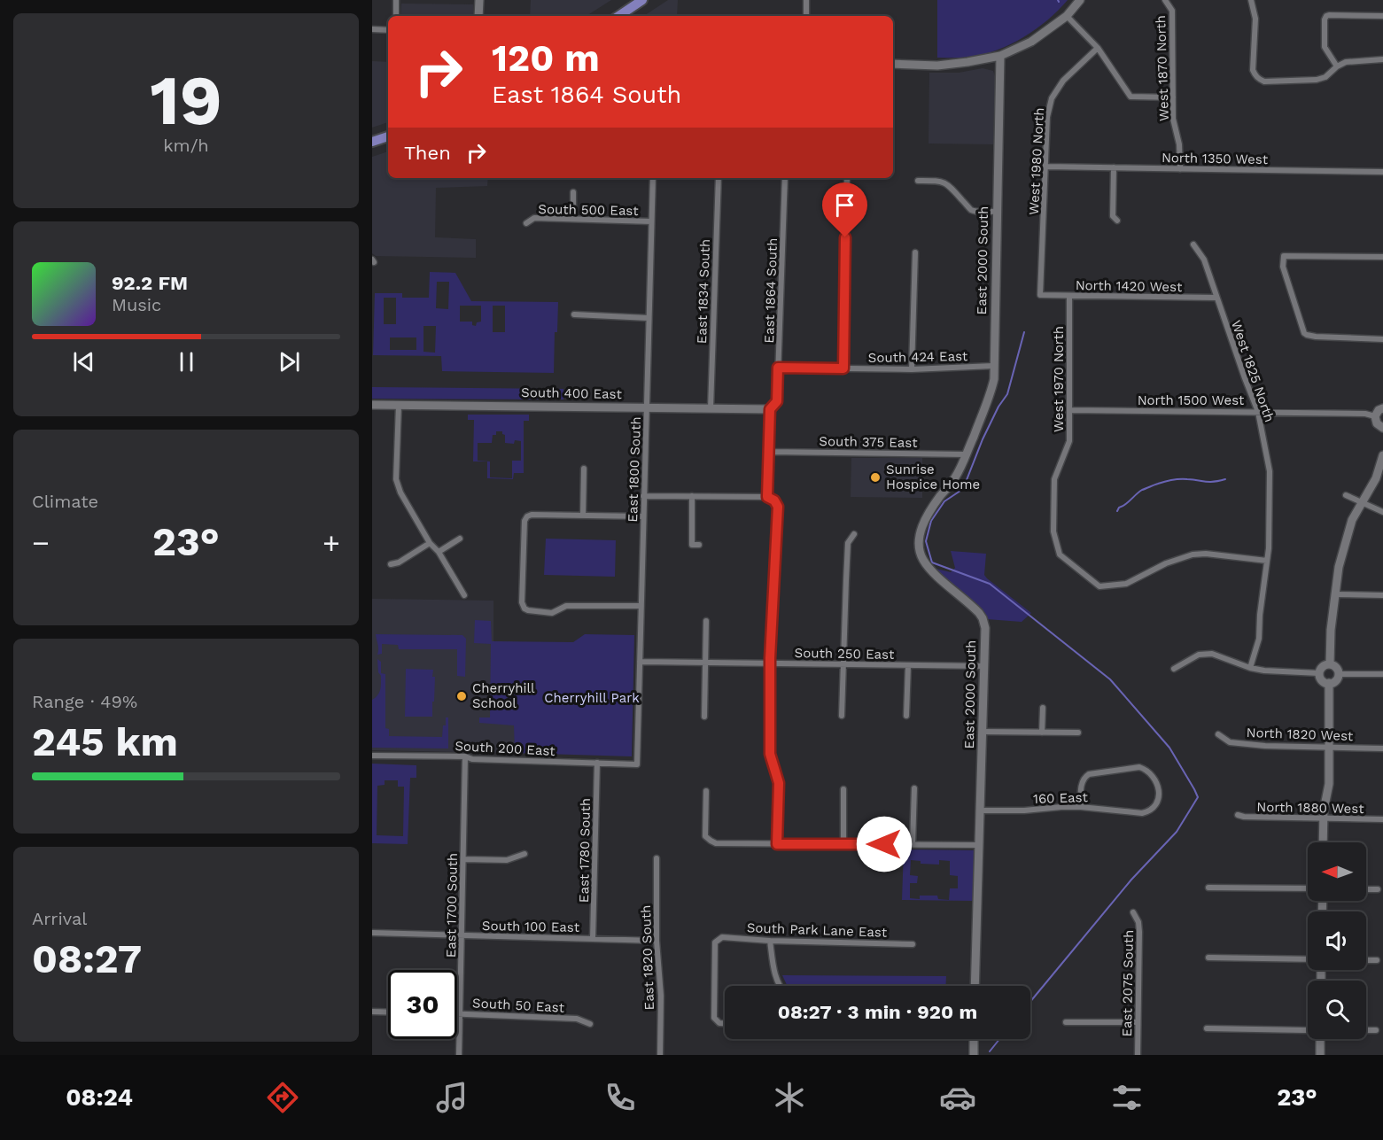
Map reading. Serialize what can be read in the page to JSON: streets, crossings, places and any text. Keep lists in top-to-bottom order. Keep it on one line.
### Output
{"streets":{"street":["West 1870 North","North 1350 West","West 1980 North","South 500 East","East 2000 South","North 1420 West","East 1864 South","East 1834 South","South 424 East","West 1825 North","West 1970 North","South 400 East","North 1500 West","South 375 East","East 1800 South","South 250 East","North 1820 West","South 200 East","160 East","North 1880 West","East 1780 South","East 1700 South","South 100 East","South Park Lane East","East 1820 South","East 2075 South","South 50 East"]},"crossings":[["West 1870 North","North 1350 West"],["North 1350 West","West 1980 North"],["West 1980 North","North 1420 West"],["South 500 East","East 1800 South"],["East 2000 South","South 424 East"],["East 2000 South","South 375 East"],["East 2000 South","South 250 East"],["East 2000 South","160 East"],["North 1420 West","West 1825 North"],["North 1420 West","West 1970 North"],["East 1864 South","South 424 East"],["East 1864 South","South 400 East"],["East 1864 South","South 375 East"],["East 1864 South","South 250 East"],["East 1834 South","South 400 East"],["West 1825 North","West 1970 North"],["West 1825 North","North 1500 West"],["West 1970 North","North 1500 West"],["South 400 East","East 1800 South"],["East 1800 South","South 250 East"],["East 1800 South","South 200 East"],["South 200 East","East 1780 South"],["South 200 East","East 1700 South"],["East 1780 South","South 100 East"],["East 1700 South","South 100 East"],["East 1700 South","South 50 East"],["South 100 East","East 1820 South"]],"parks":["Cherryhill Park"],"places":["Sunrise Hospice Home","Cherryhill School"],"north":"left","page":{"tile":[["19","km/h"],"Climate",["Range · 49%","245 km"],["Arrival","08:27"]],"turn":["120 m","East 1864 South"],"then":"Then","song":["92.2 FM","Music"],"heat":["−","23°","+"],"limit":"30","trip":"08:27 · 3 min · 920 m","tabs":["08:24","23°"]}}
